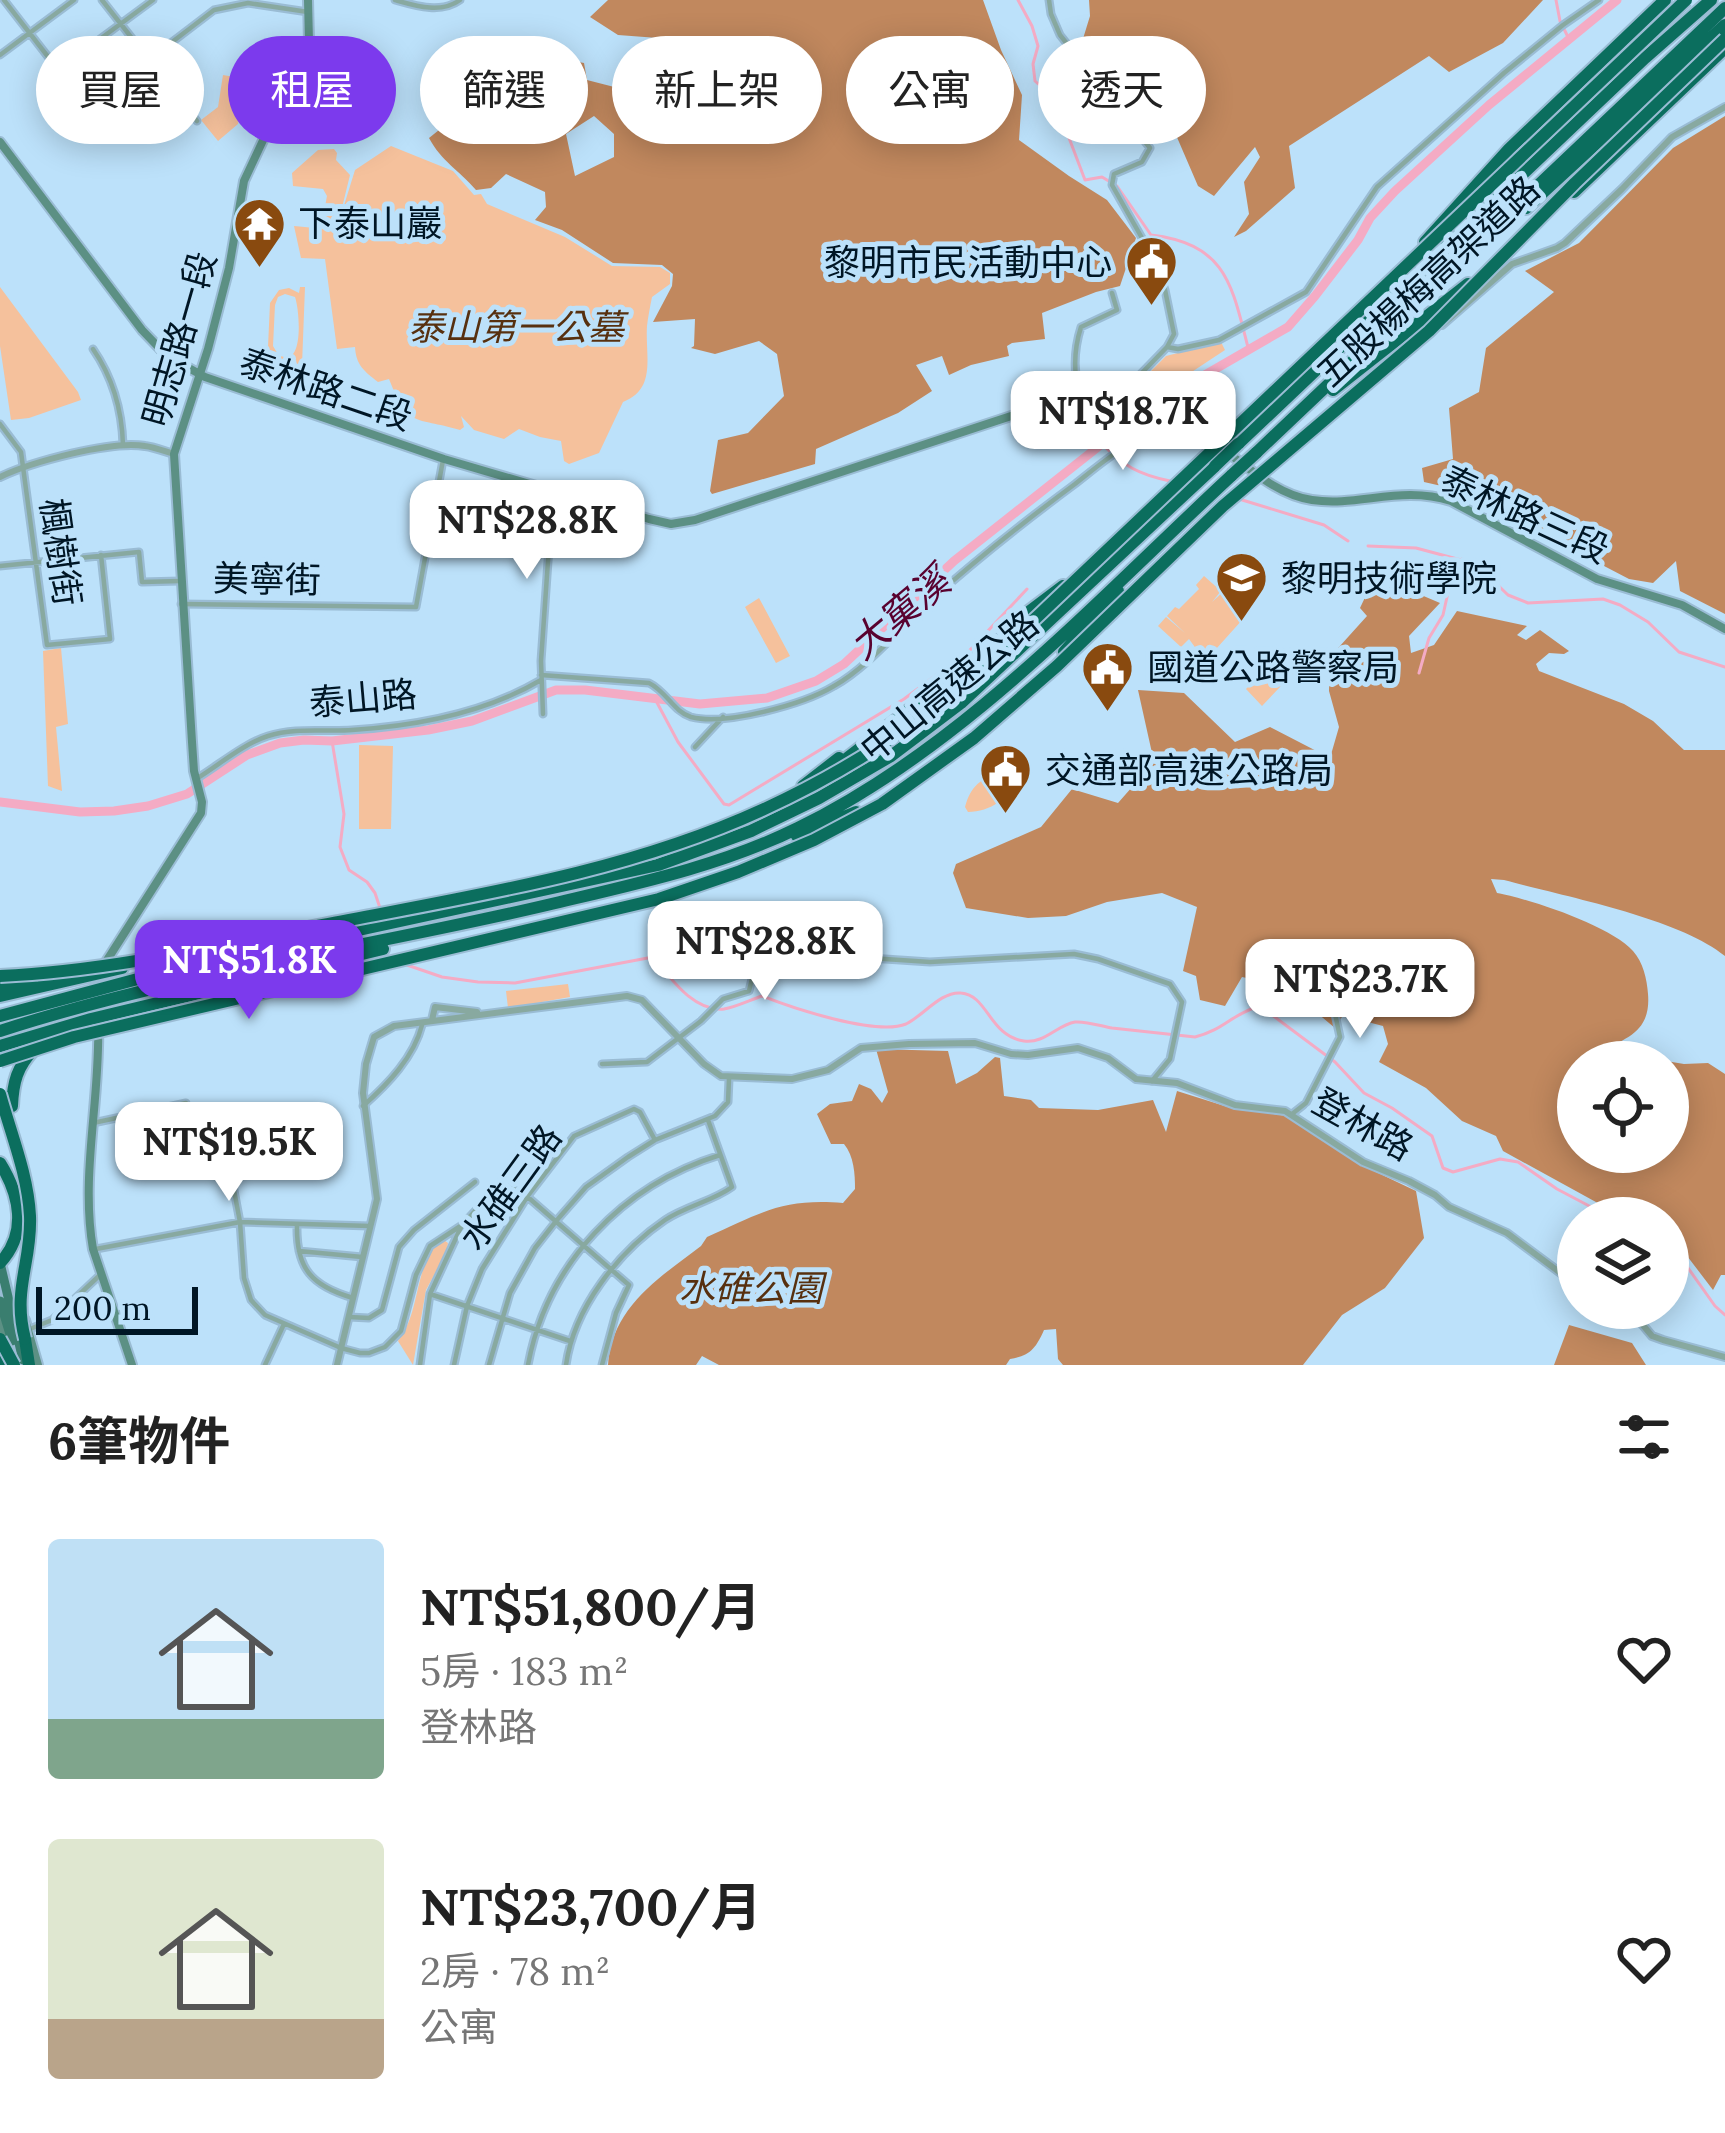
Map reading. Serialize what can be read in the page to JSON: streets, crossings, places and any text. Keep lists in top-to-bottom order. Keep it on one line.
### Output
{"streets":{"highway":["五股楊梅高架道路","中山高速公路"],"main road":["明志路一段","泰林路二段","泰林路三段"],"street":["楓樹街","美寧街","泰山路","登林路","水碓三路"]},"crossings":[["五股楊梅高架道路","中山高速公路"],["明志路一段","泰林路二段"],["明志路一段","美寧街"],["明志路一段","泰山路"],["泰林路二段","泰林路三段"],["泰林路二段","美寧街"]],"water":["大窠溪"],"parks":["泰山第一公墓","水碓公園"],"places":{"temple":["下泰山巖"],"public building":["黎明市民活動中心","國道公路警察局","交通部高速公路局"],"school or university":["黎明技術學院"]},"scale_bar":"200 m","page":{"chip":["買屋","租屋","篩選","新上架","公寓","透天"],"price":["NT$18.7K","NT$28.8K","NT$28.8K","NT$51.8K","NT$23.7K","NT$19.5K"],"scale":"200 m","heading":"6筆物件","list":[{"name":"NT$51,800/月","note":"5房 · 183 m² · 登林路"},{"name":"NT$23,700/月","note":"2房 · 78 m² · 公寓"}]}}
